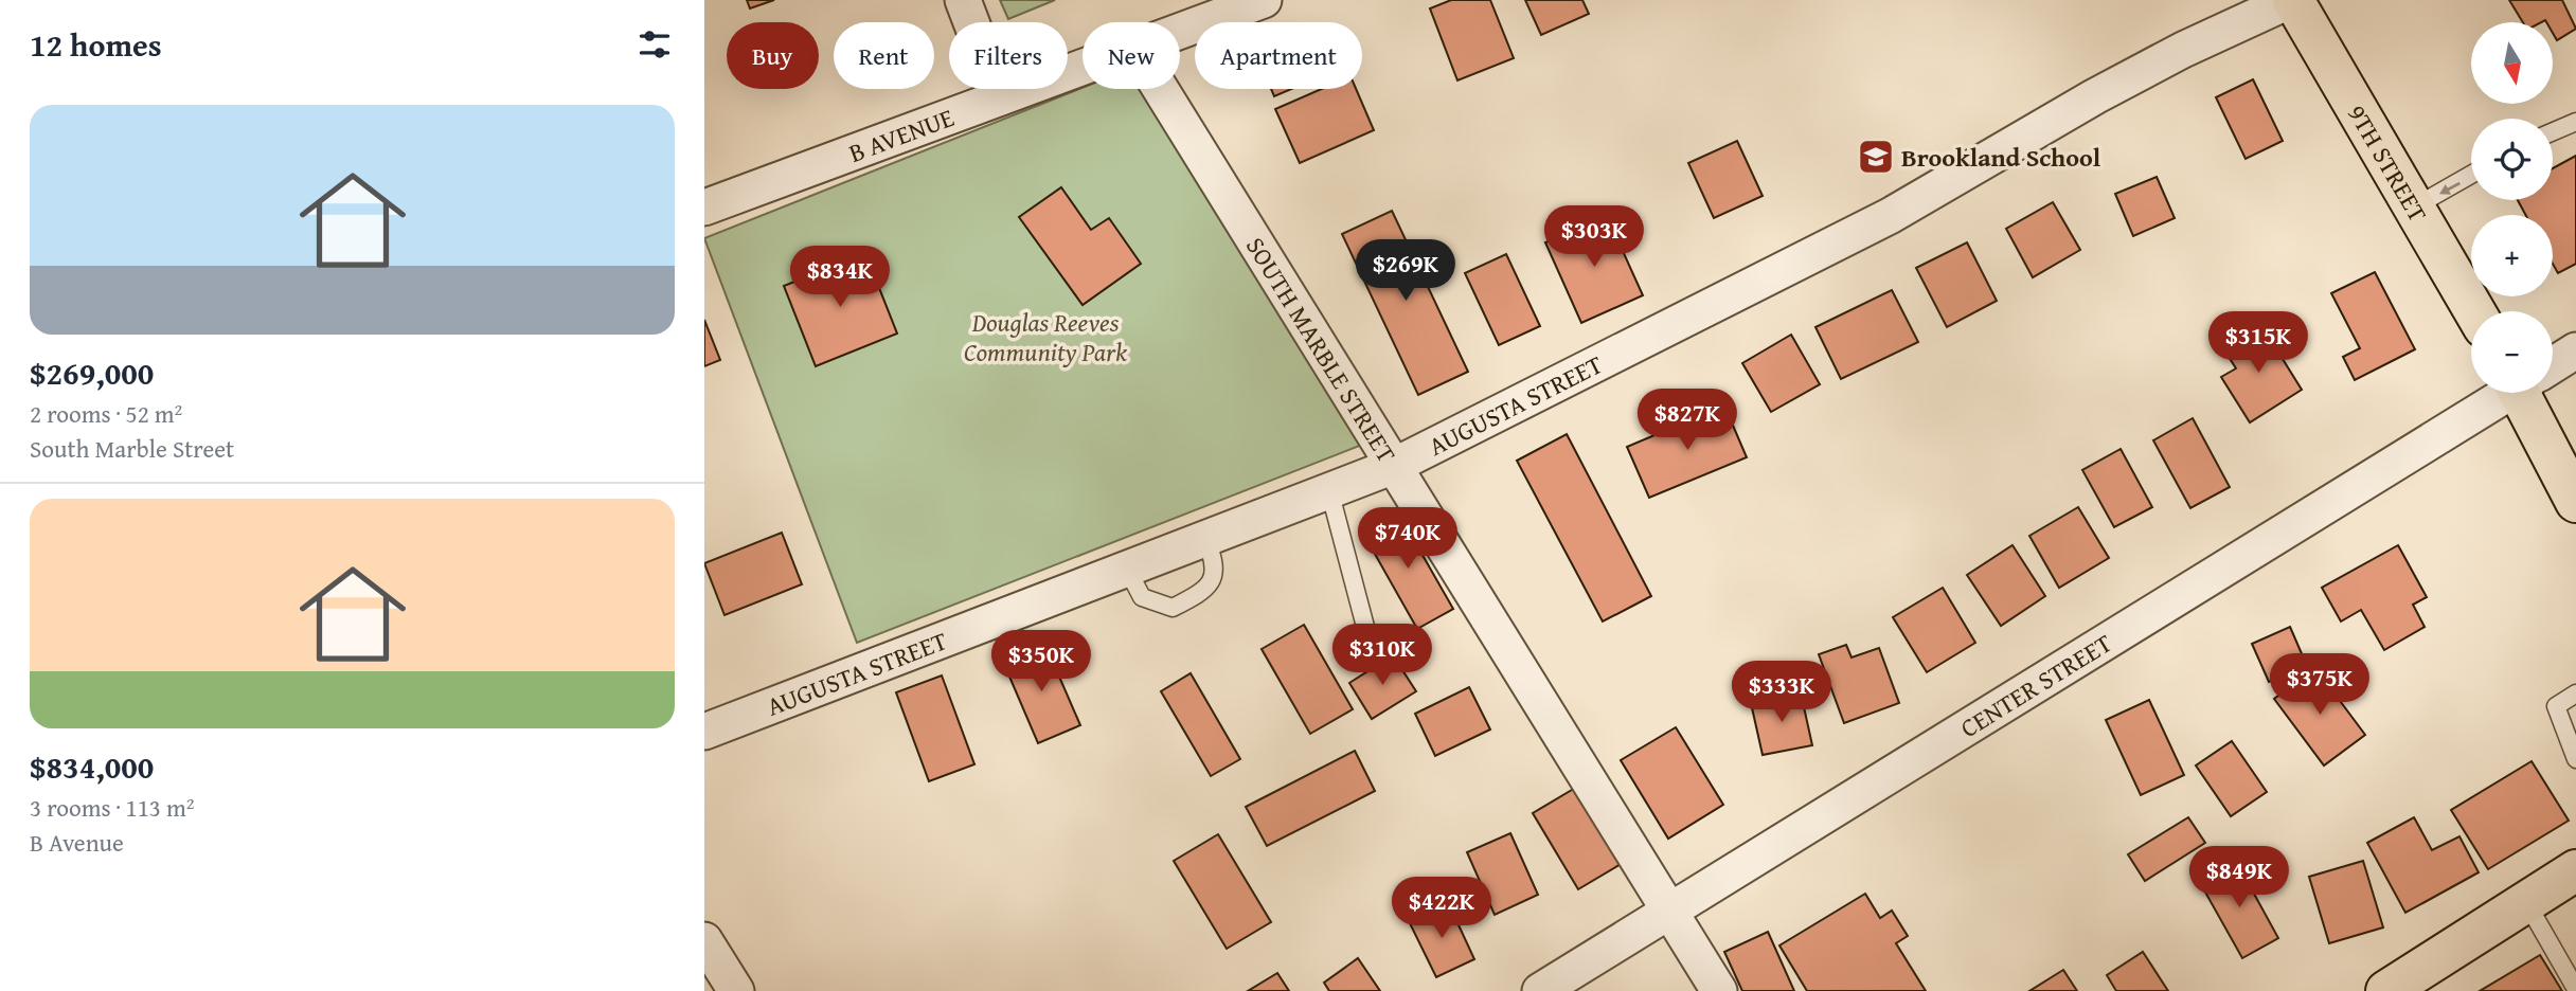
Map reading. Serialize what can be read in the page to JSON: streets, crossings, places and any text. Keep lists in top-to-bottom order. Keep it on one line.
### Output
{"streets":{"main road":["9TH STREET"],"street":["B AVENUE","SOUTH MARBLE STREET","AUGUSTA STREET","CENTER STREET"]},"crossings":[["9TH STREET","AUGUSTA STREET"],["SOUTH MARBLE STREET","AUGUSTA STREET"],["SOUTH MARBLE STREET","CENTER STREET"]],"parks":["Douglas Reeves Community Park"],"places":{"school or university":["Brookland School"]},"north":"bottom","page":{"heading":"12 homes","map_buttons":["+","−"],"chip":["Buy","Rent","Filters","New","Apartment"],"list":[{"name":"$269,000","note":"2 rooms · 52 m² · South Marble Street"},{"name":"$834,000","note":"3 rooms · 113 m² · B Avenue"}],"price":["$303K","$269K","$834K","$315K","$827K","$740K","$310K","$350K","$375K","$333K","$849K","$422K"]}}
